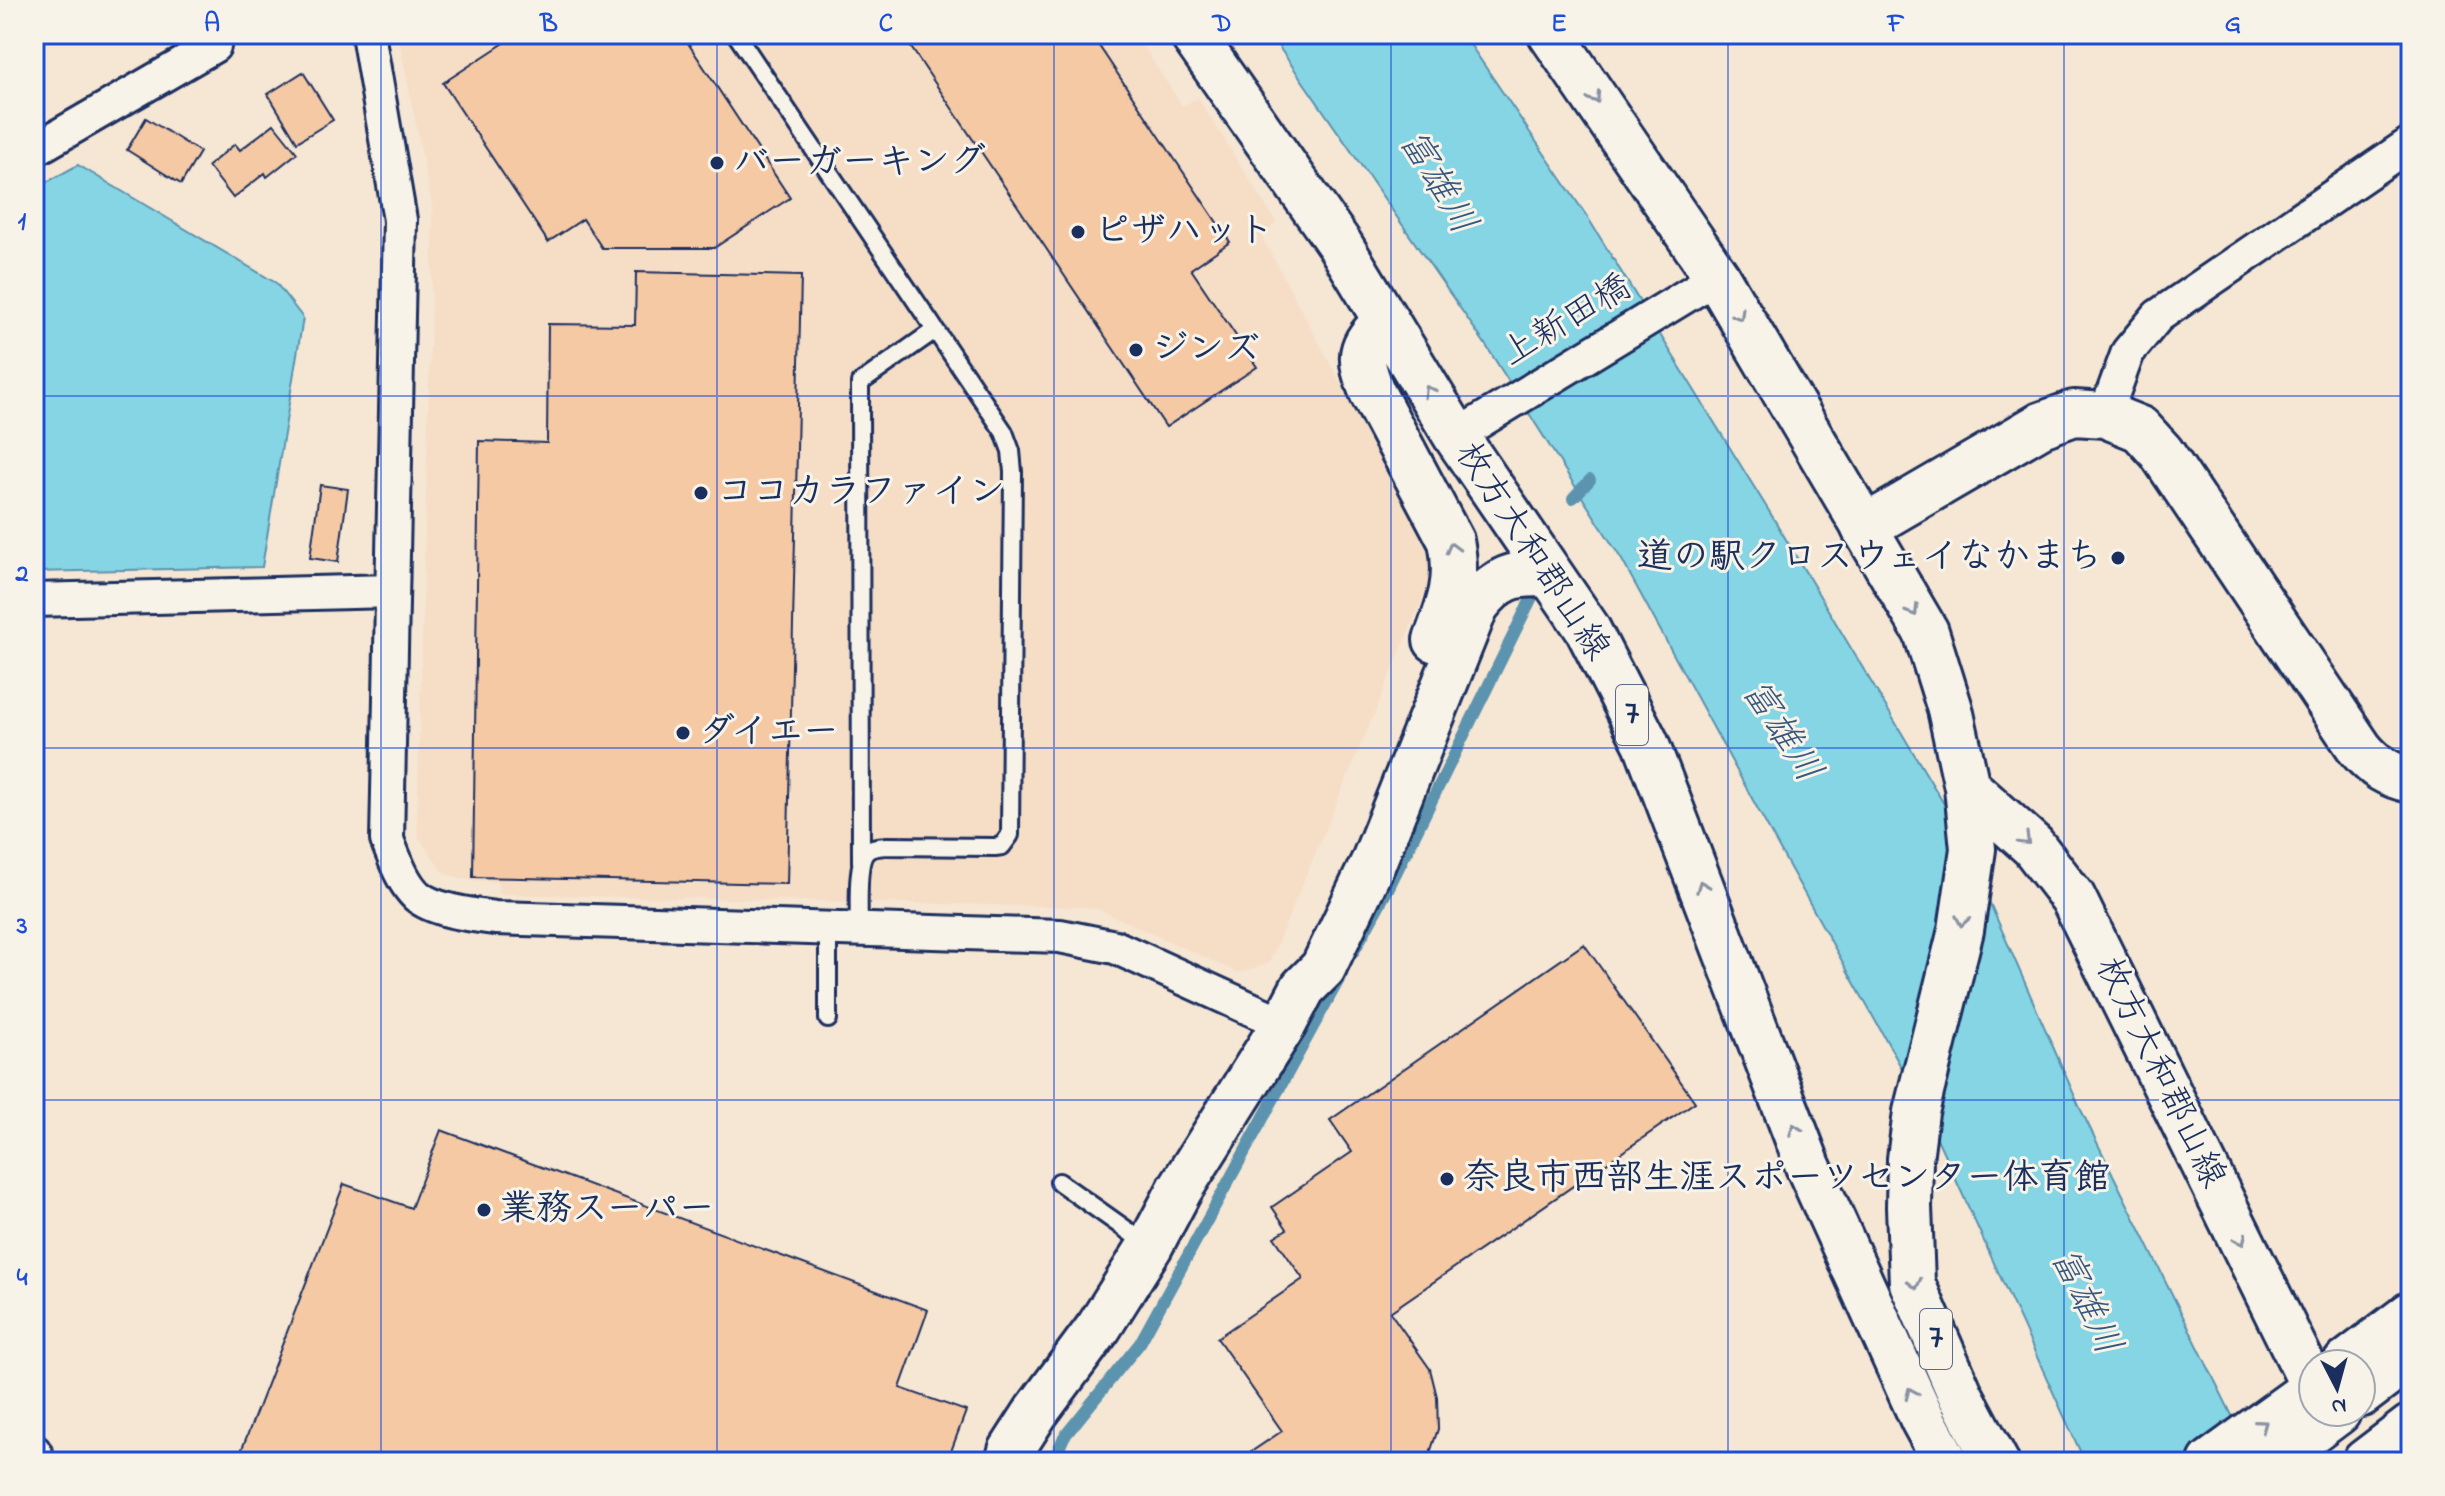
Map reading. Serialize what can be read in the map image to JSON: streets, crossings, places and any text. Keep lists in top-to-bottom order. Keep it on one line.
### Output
{"streets":{"main road":["枚方大和郡山線","7"],"street":["上新田橋"]},"crossings":[["上新田橋","枚方大和郡山線"],["上新田橋","7"],["枚方大和郡山線","7"]],"water":["富雄川"],"places":["バーガーキング","ピザハット","ジンズ","ココカラファイン","道の駅クロスウェイなかまち","ダイエー","奈良市西部生涯スポーツセンター体育館","業務スーパー"],"north":"bottom","grid":{"columns":["A","B","C","D","E","F","G"],"rows":["1","2","3","4"]}}
